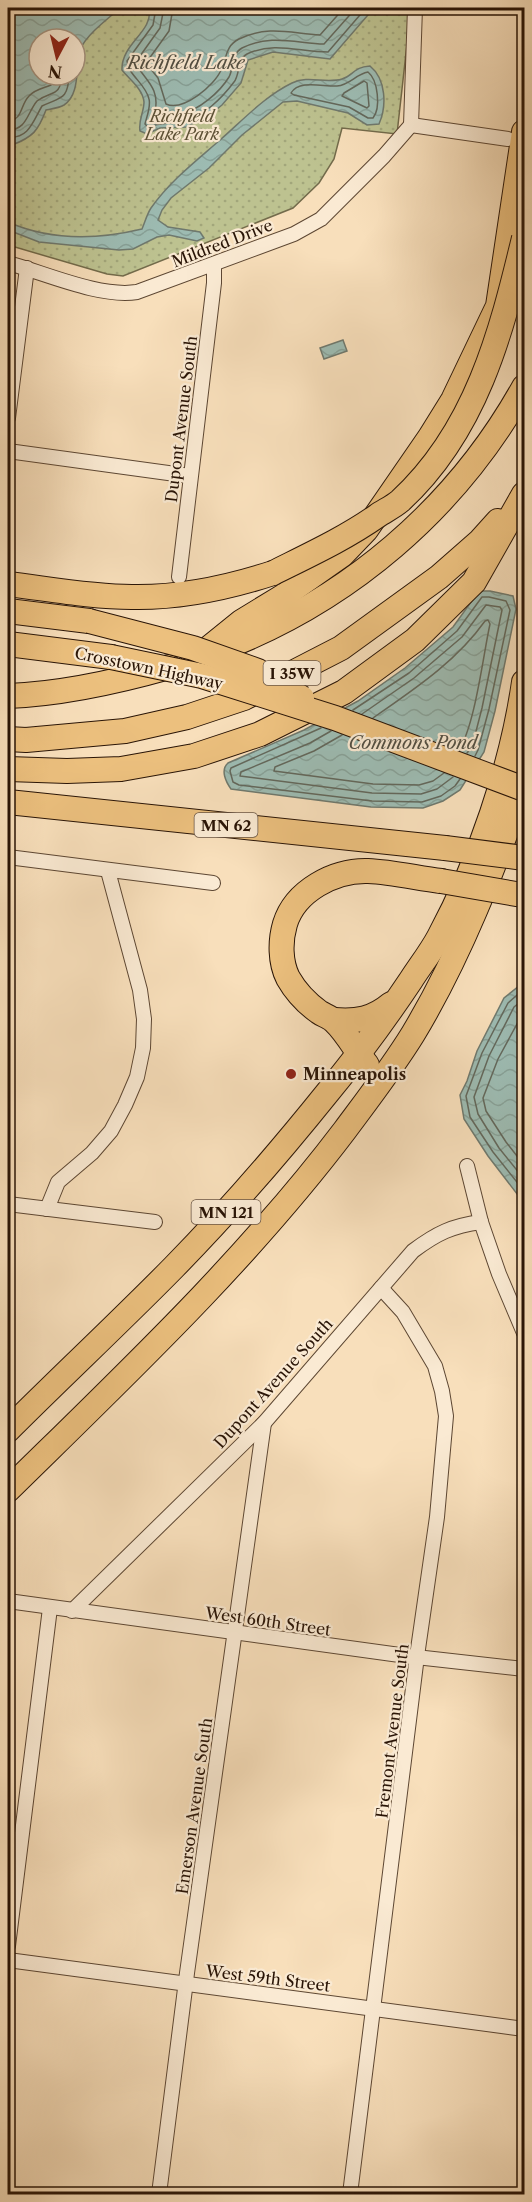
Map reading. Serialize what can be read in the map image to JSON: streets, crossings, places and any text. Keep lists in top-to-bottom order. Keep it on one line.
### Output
{"streets":{"highway":["Crosstown Highway","I 35W","MN 62","MN 121"],"street":["Mildred Drive","Dupont Avenue South","West 60th Street","Fremont Avenue South","Emerson Avenue South","West 59th Street"]},"crossings":[["Mildred Drive","Dupont Avenue South"],["Dupont Avenue South","West 60th Street"],["Dupont Avenue South","Fremont Avenue South"],["Dupont Avenue South","Emerson Avenue South"],["West 60th Street","Fremont Avenue South"],["West 60th Street","Emerson Avenue South"],["Fremont Avenue South","West 59th Street"],["Emerson Avenue South","West 59th Street"]],"water":["Richfield Lake","Commons Pond"],"parks":["Richfield Lake Park"],"places":["Minneapolis"],"north":"bottom"}
